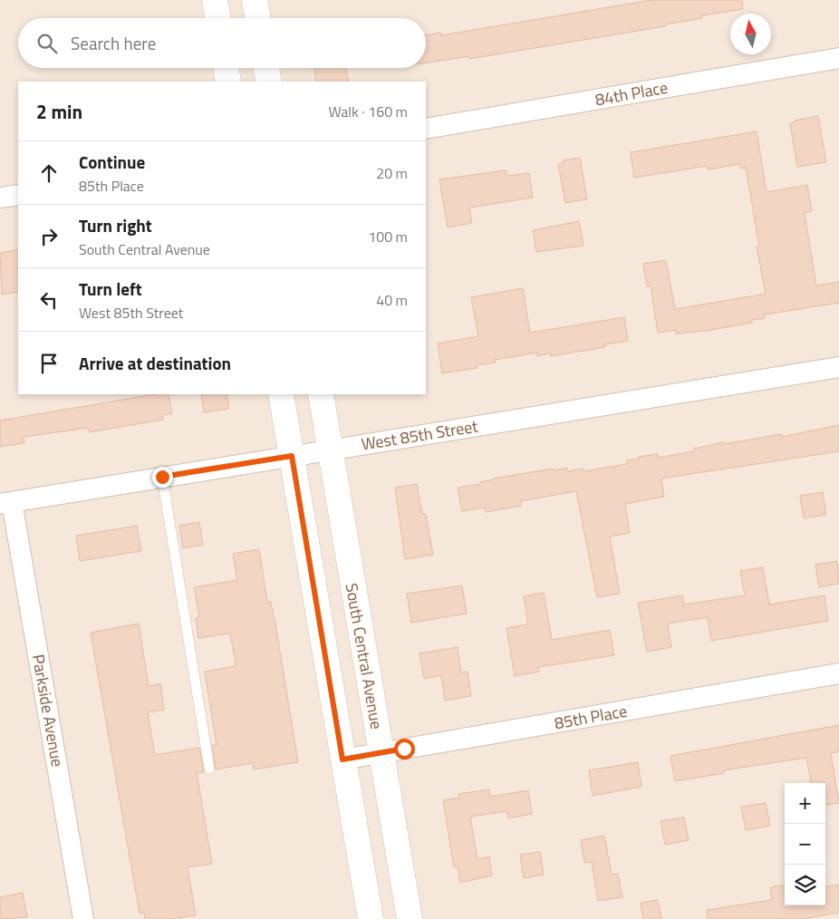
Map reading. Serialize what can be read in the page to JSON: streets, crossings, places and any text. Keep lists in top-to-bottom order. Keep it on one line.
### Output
{"streets":{"street":["84th Place","West 85th Street","South Central Avenue","Parkside Avenue","85th Place"]},"crossings":[["West 85th Street","South Central Avenue"],["West 85th Street","Parkside Avenue"],["South Central Avenue","85th Place"]],"north":"top","page":{"search":"Search here","heading":["2 min","Walk · 160 m"],"list":[["Continue","85th Place","20 m"],["Turn right","South Central Avenue","100 m"],["Turn left","West 85th Street","40 m"],"Arrive at destination"],"map_buttons":["+","−"]}}
